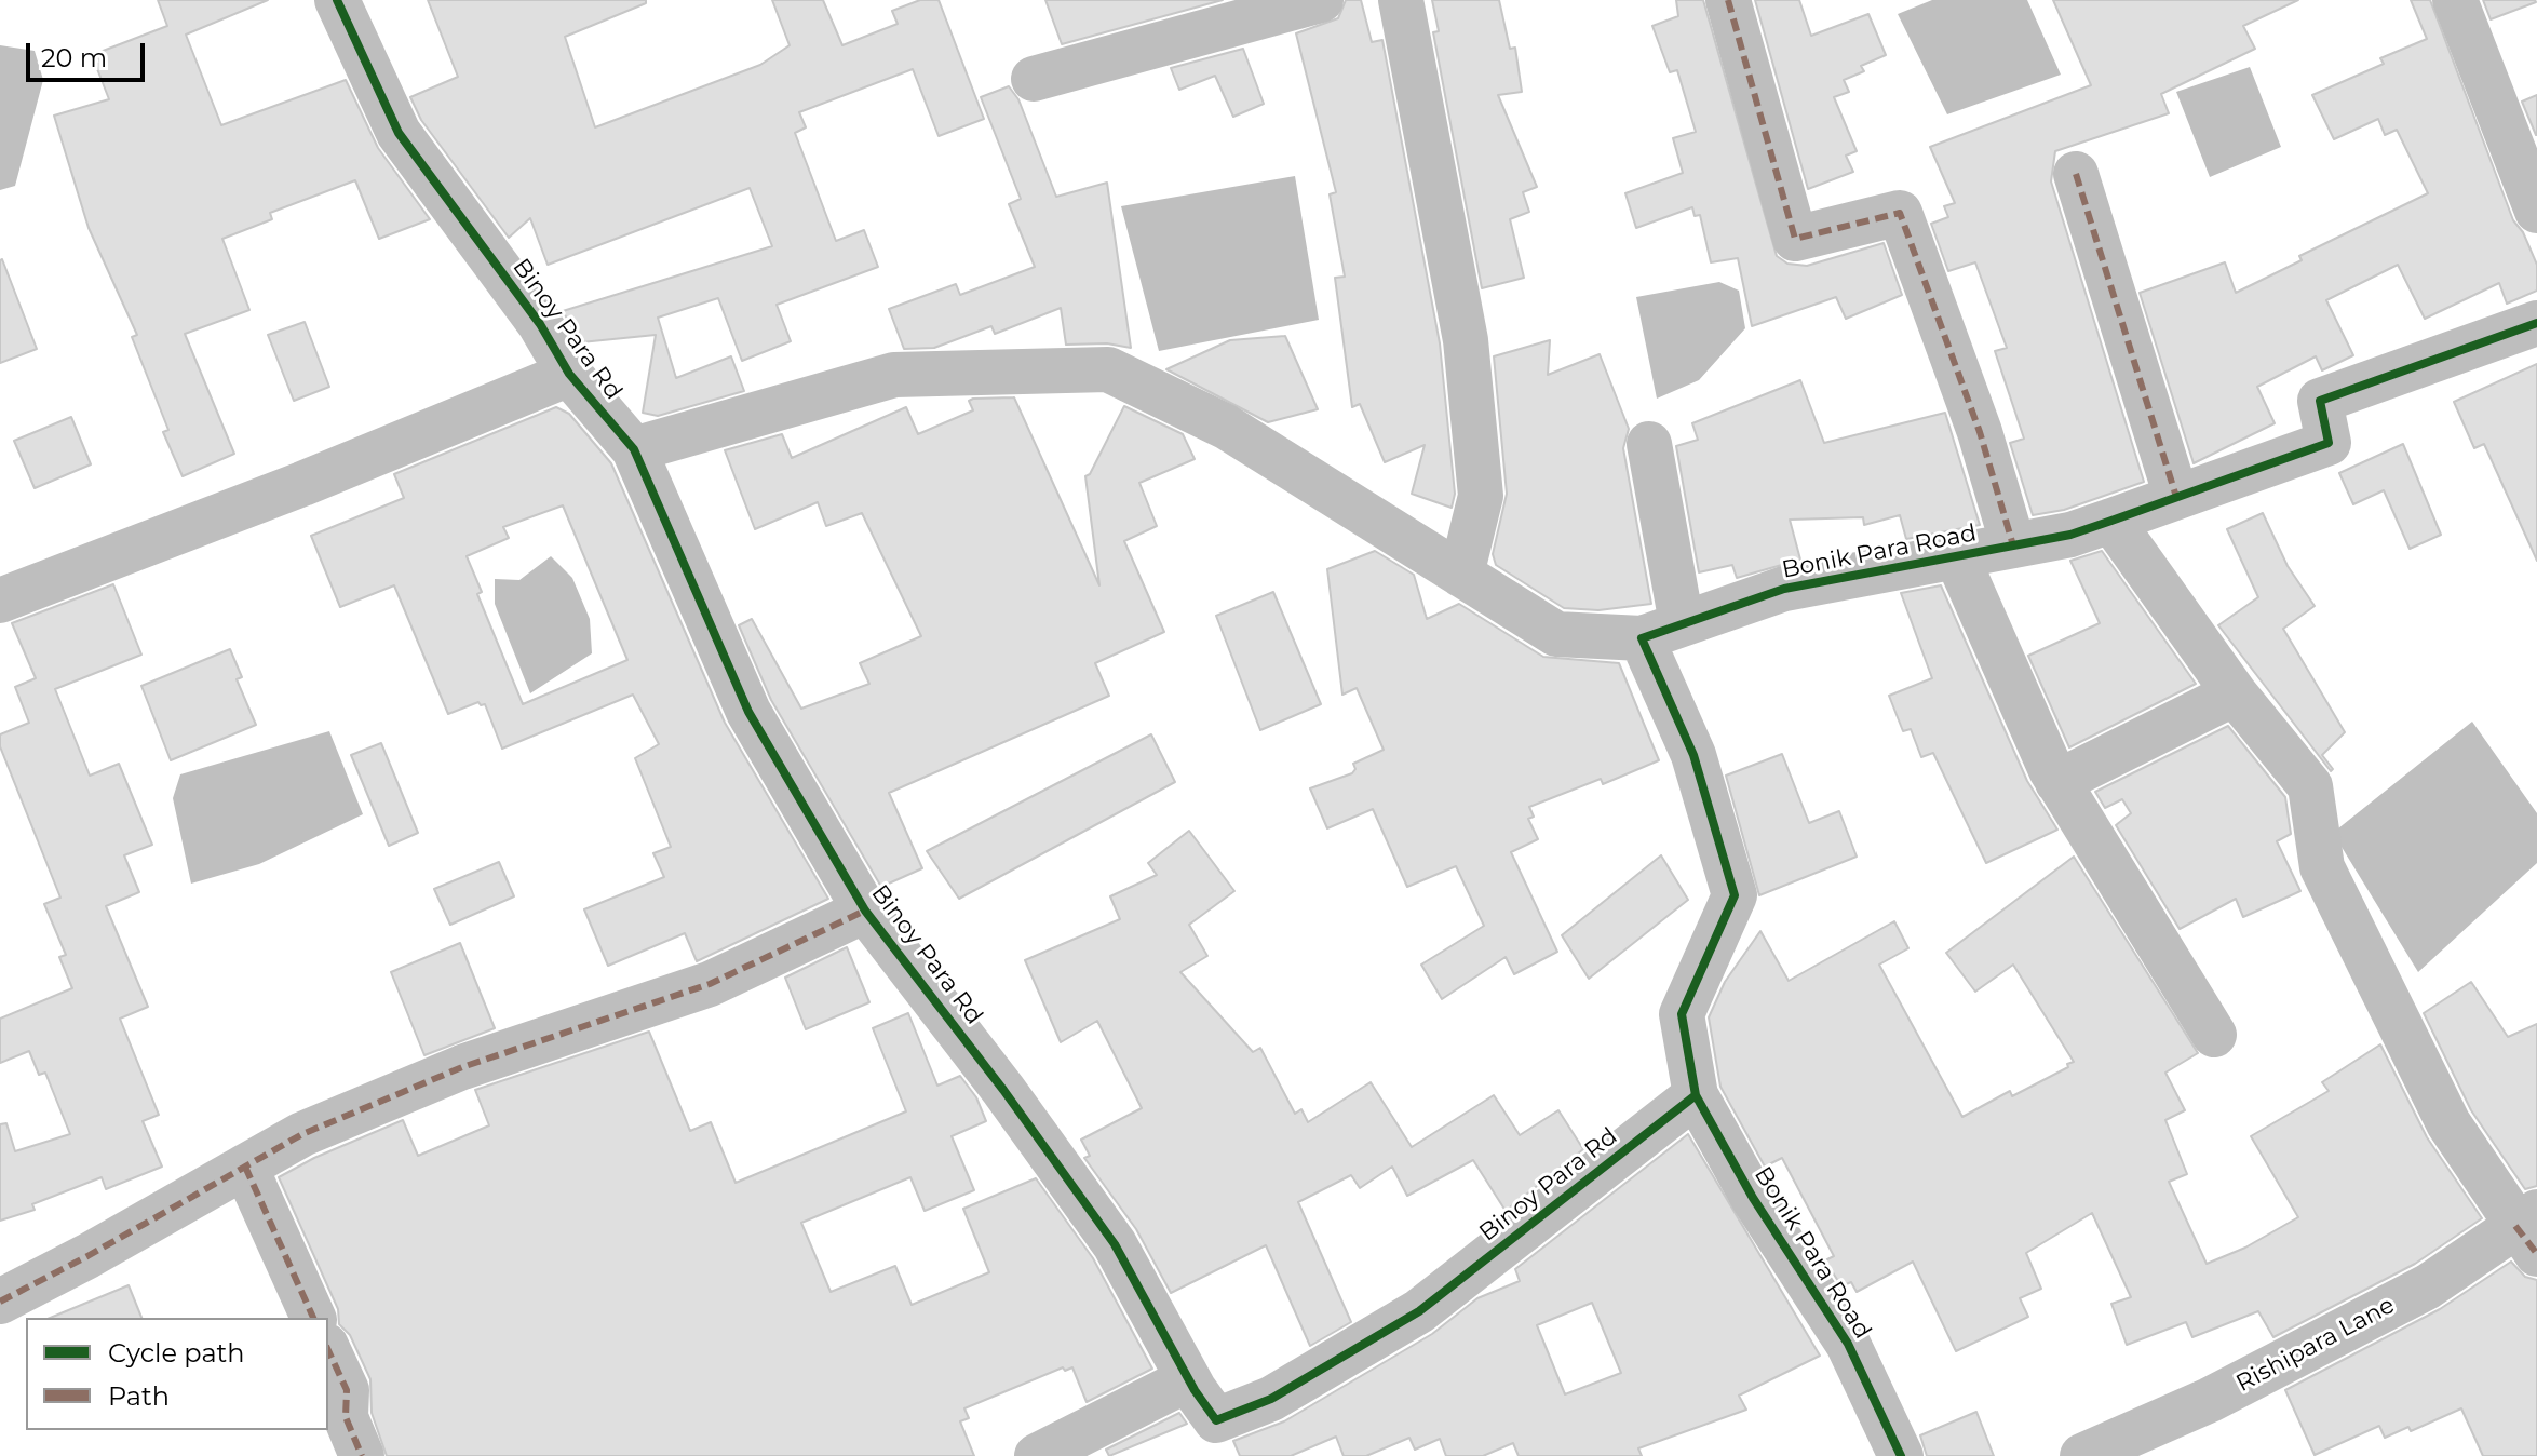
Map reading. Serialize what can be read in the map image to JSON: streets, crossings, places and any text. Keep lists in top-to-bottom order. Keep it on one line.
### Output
{"streets":{"street":["Binoy Para Rd","Bonik Para Road","Rishipara Lane"]},"crossings":[["Binoy Para Rd","Bonik Para Road"]],"legend":["Cycle path","Path"],"scale_bar":"20 m"}
